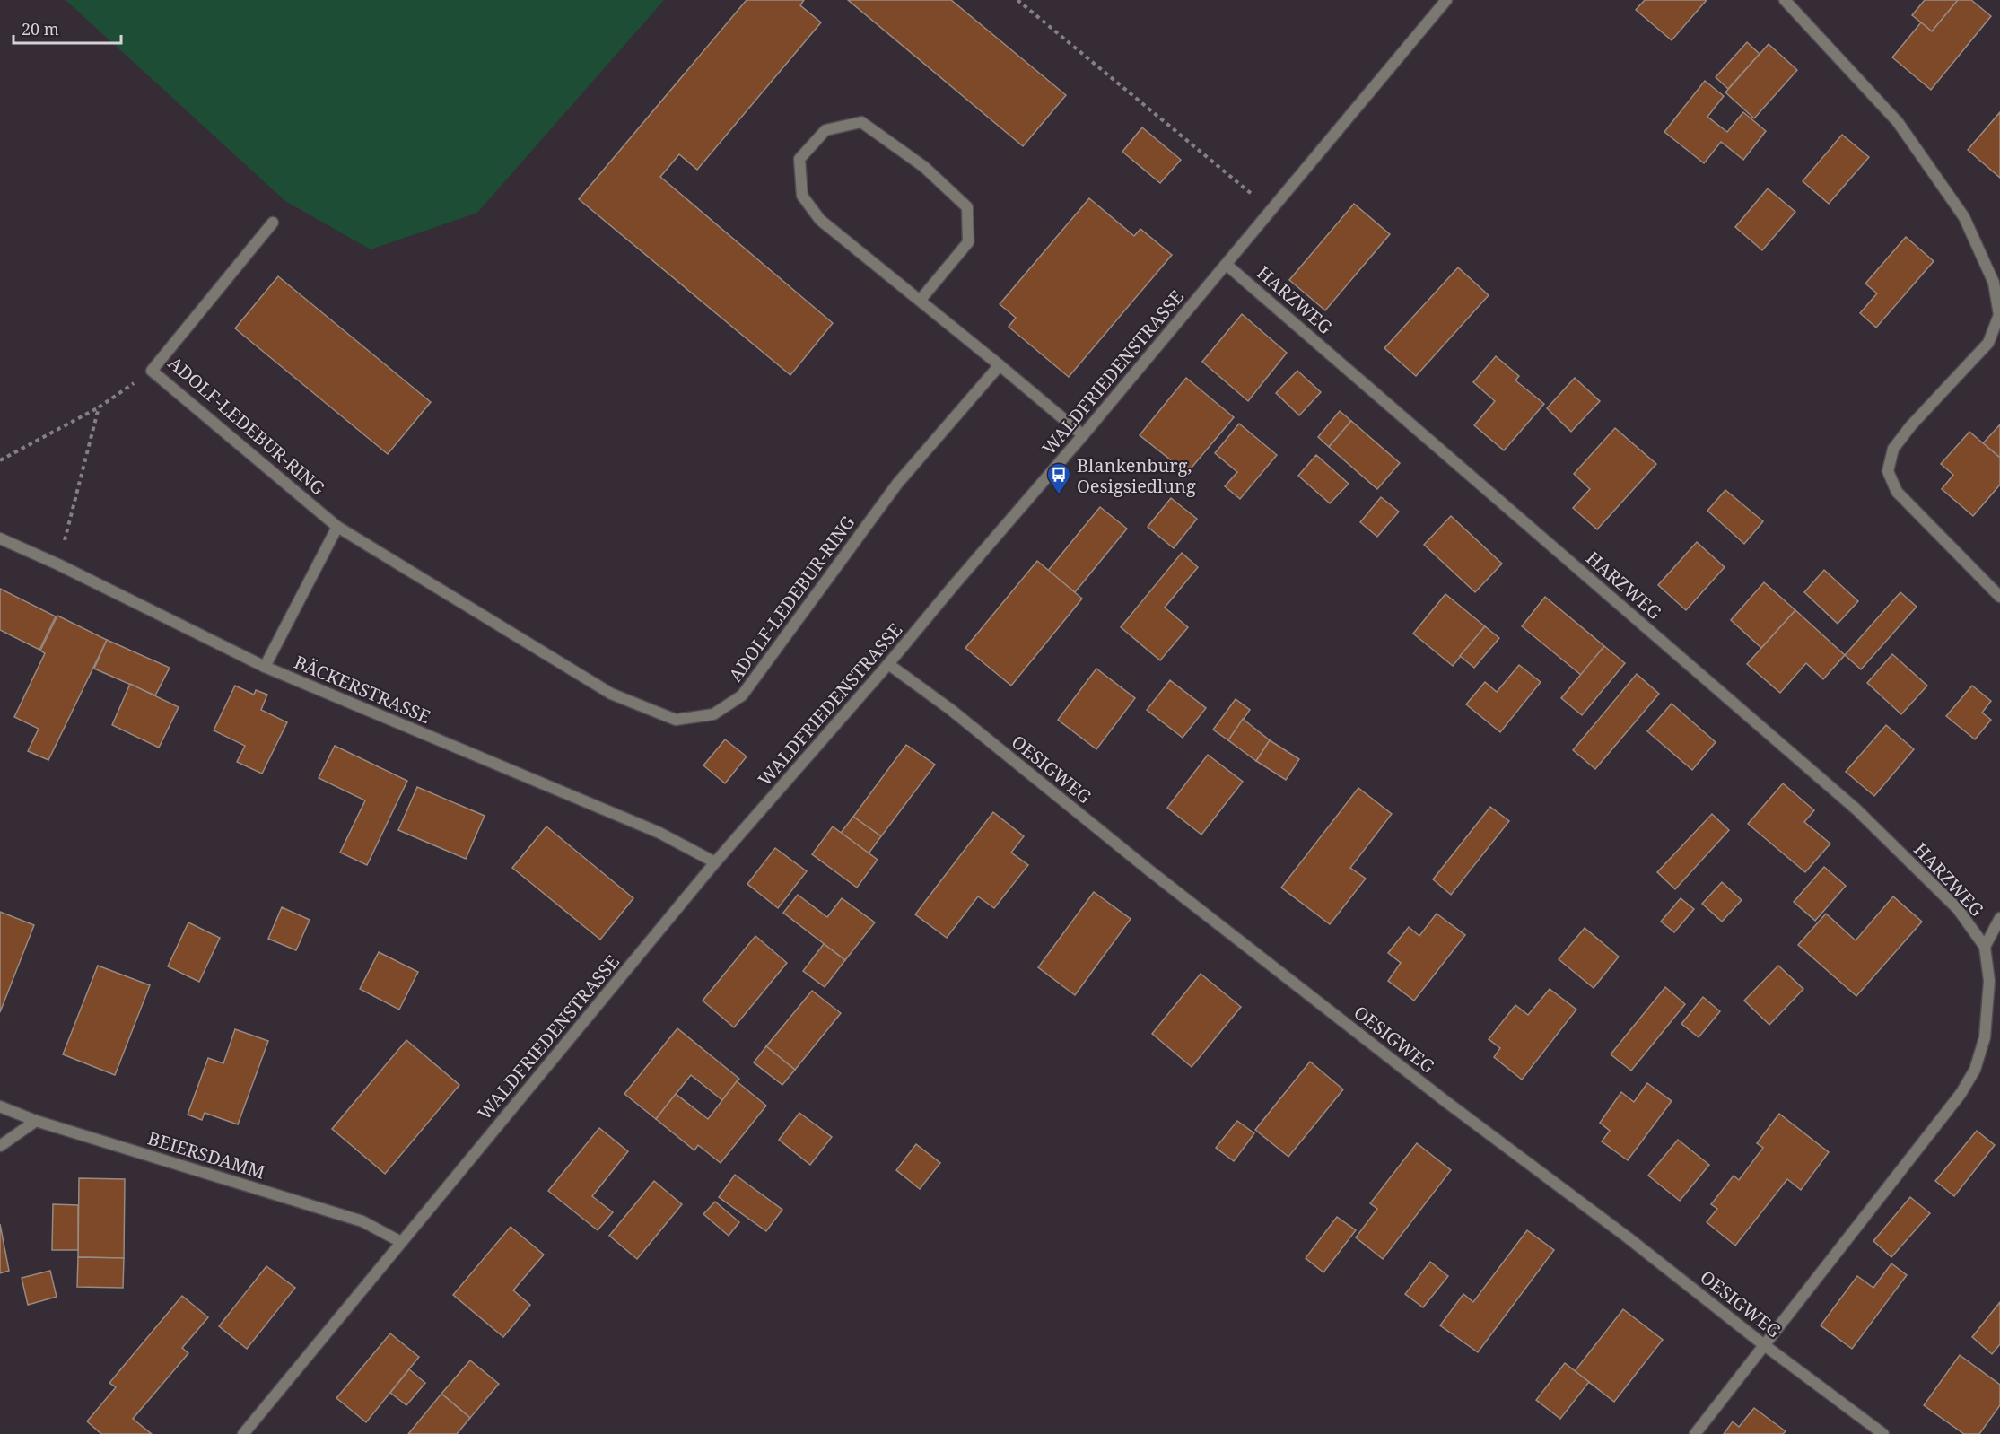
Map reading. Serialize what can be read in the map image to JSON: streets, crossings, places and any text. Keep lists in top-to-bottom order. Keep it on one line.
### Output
{"streets":{"street":["HARZWEG","WALDFRIEDENSTRASSE","ADOLF-LEDEBUR-RING","BÄCKERSTRASSE","OESIGWEG","BEIERSDAMM"]},"crossings":[["HARZWEG","WALDFRIEDENSTRASSE"],["HARZWEG","OESIGWEG"],["WALDFRIEDENSTRASSE","BÄCKERSTRASSE"],["WALDFRIEDENSTRASSE","OESIGWEG"],["WALDFRIEDENSTRASSE","BEIERSDAMM"]],"places":{"bus stop":["Blankenburg, Oesigsiedlung"]},"scale_bar":"20 m"}
